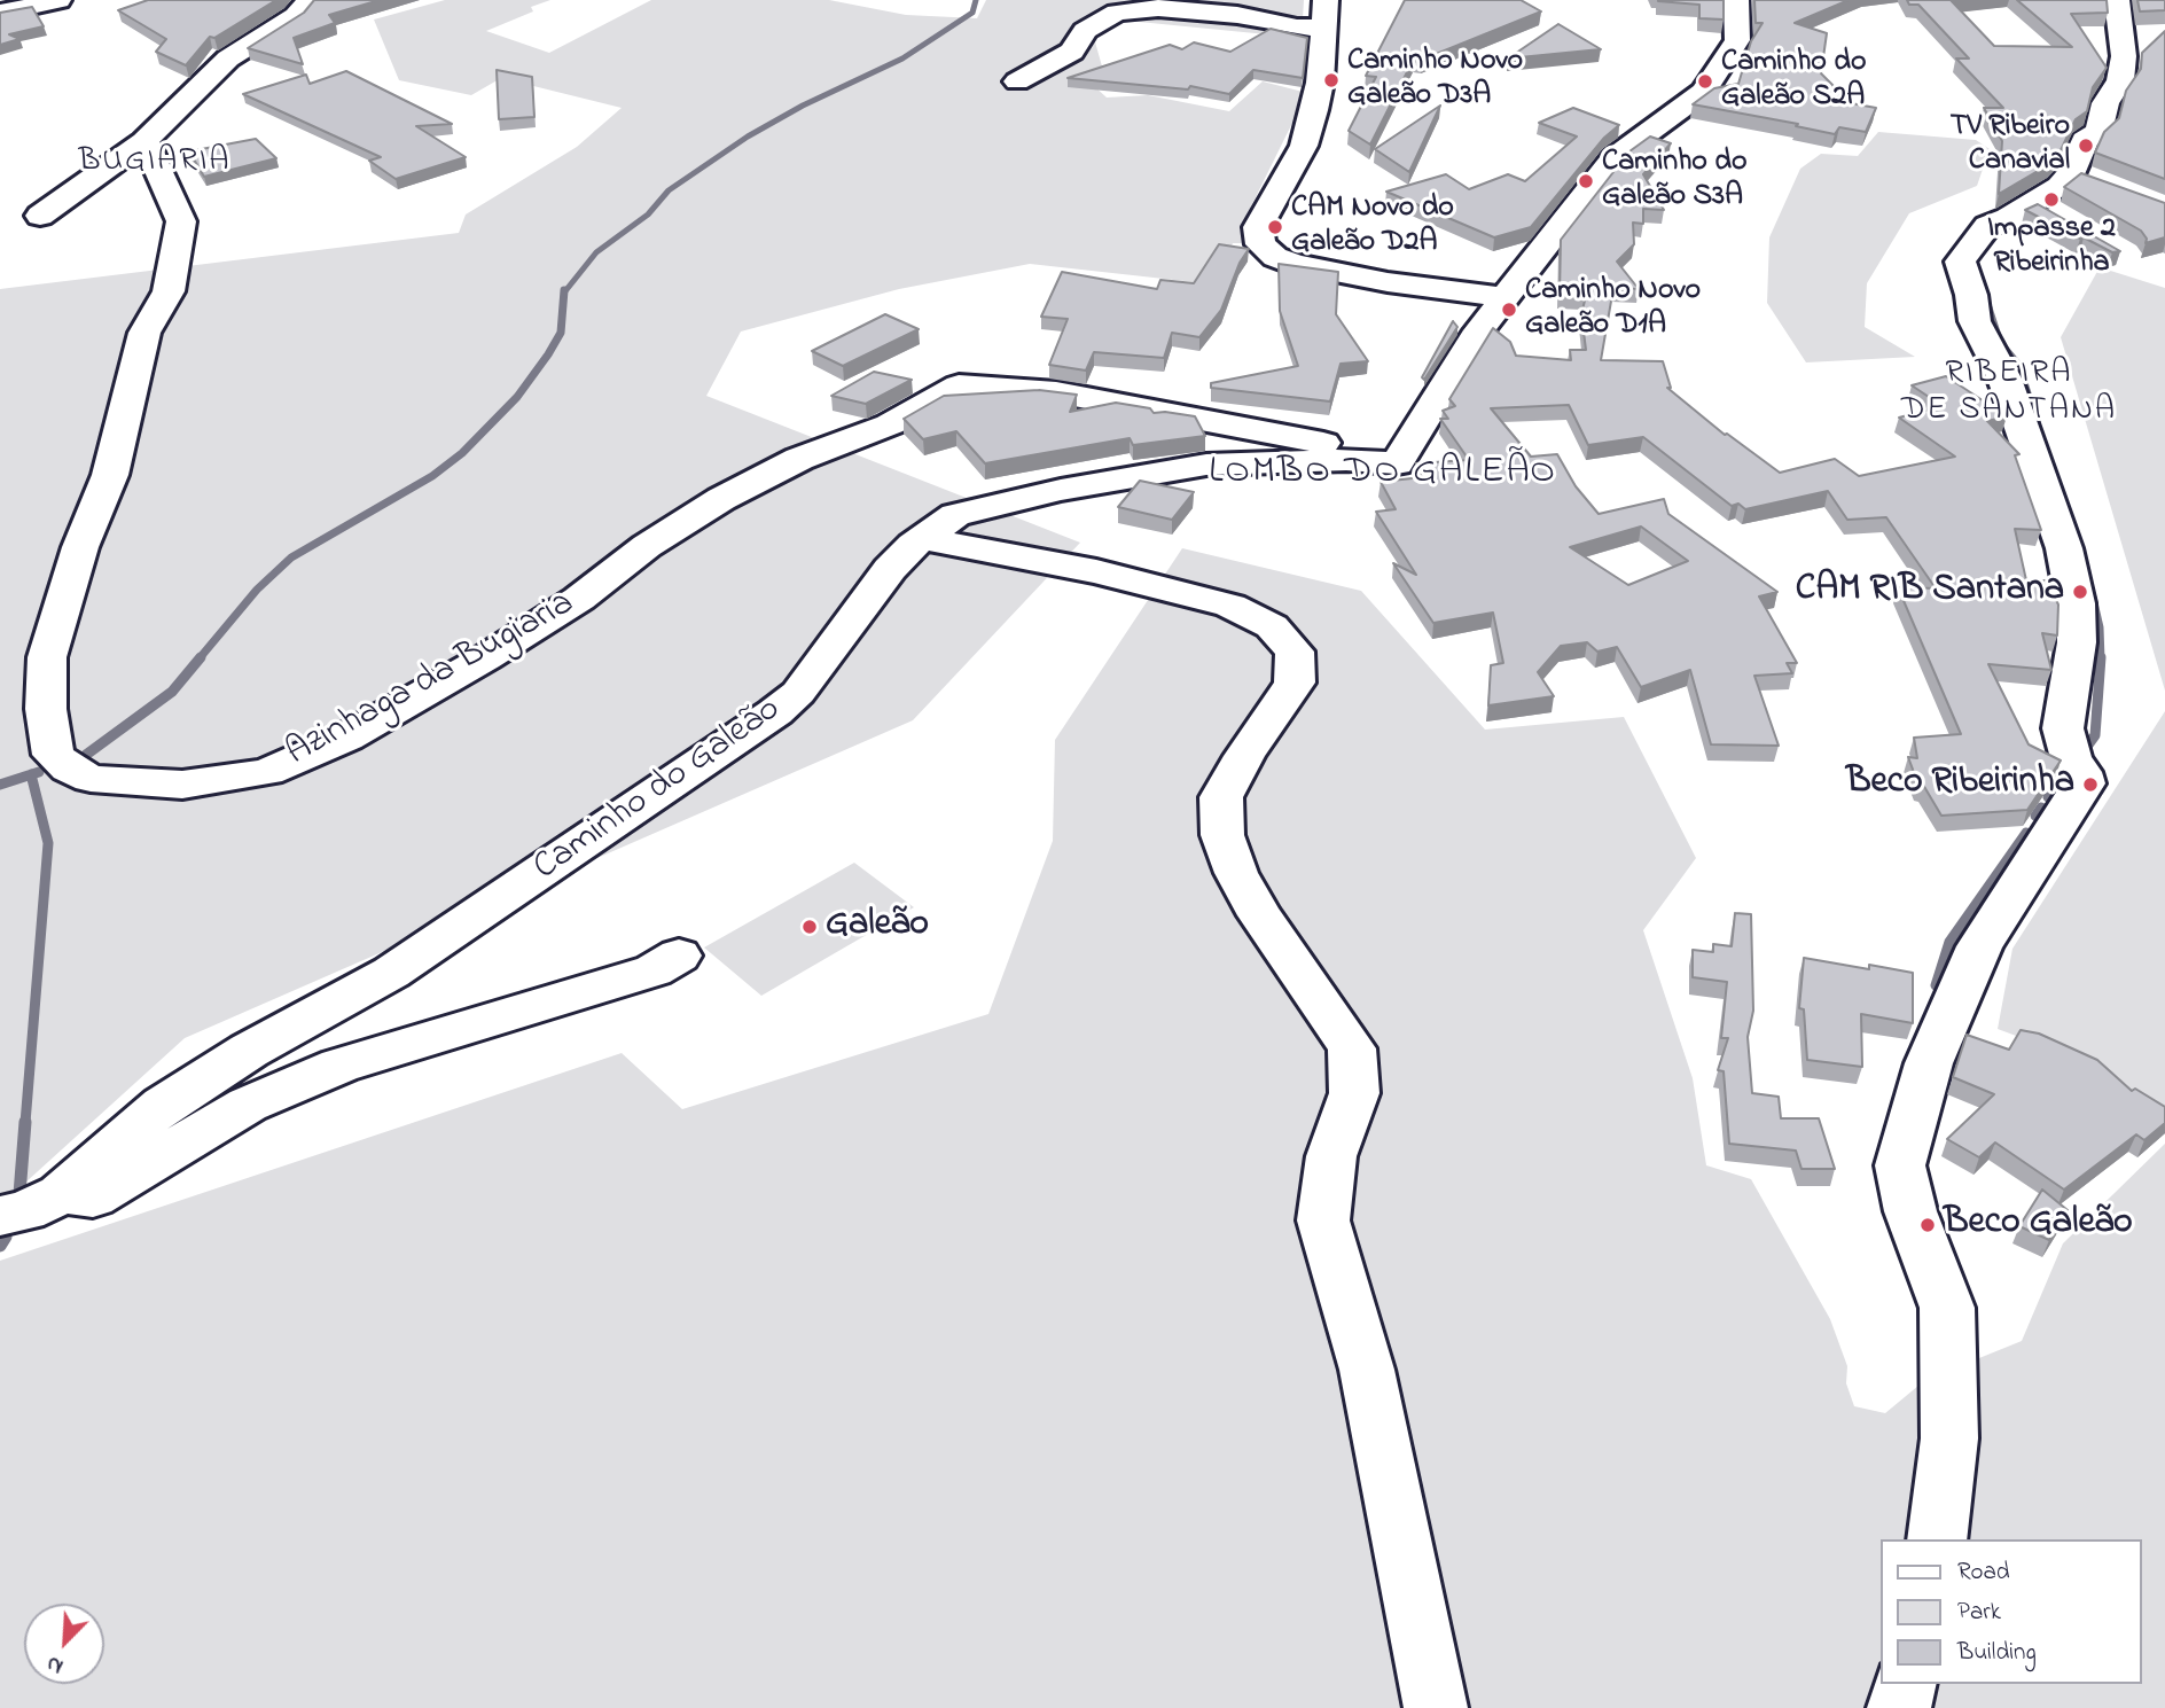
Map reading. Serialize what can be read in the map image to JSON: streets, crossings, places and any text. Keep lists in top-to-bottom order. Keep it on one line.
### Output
{"streets":{"street":["Azinhaga da Bugiaria","Caminho do Galeão"]},"crossings":[["Azinhaga da Bugiaria","Caminho do Galeão"]],"districts":["BUGIARIA","RIBEIRA DE SANTANA","LOMBO DO GALEÃO"],"places":["Caminho Novo Galeão D3A","Caminho do Galeão S2A","TV Ribeiro Canavial","Caminho do Galeão S3A","Impasse 2 Ribeirinha","CAM Novo do Galeão D2A","Caminho Novo Galeão D1A","CAM RIB Santana","Beco Ribeirinha","Galeão","Beco Galeão"],"legend":["Road","Park","Building"],"north":"bottom left"}
